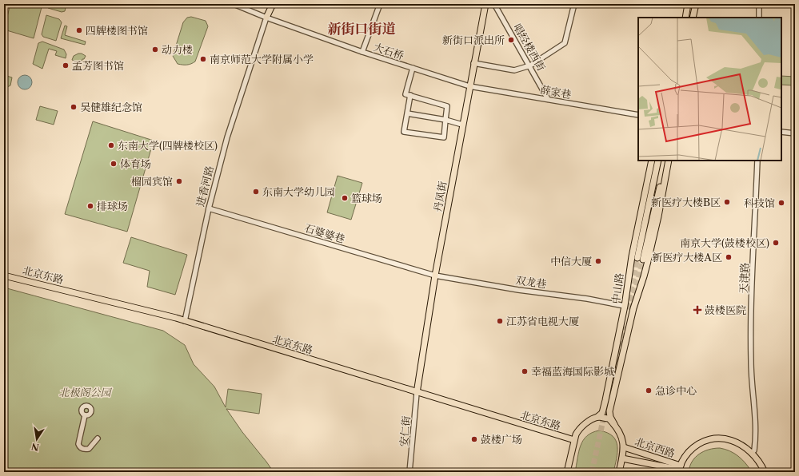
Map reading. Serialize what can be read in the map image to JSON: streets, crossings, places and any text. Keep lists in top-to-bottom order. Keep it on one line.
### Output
{"streets":{"main road":["进香河路","丹凤街","北京东路","中山路","北京西路"],"street":["唱经楼西街","大石桥","薛家巷","石婆婆巷","天津路","双龙巷","安仁街"]},"crossings":[["唱经楼西街","薛家巷"],["大石桥","薛家巷"],["大石桥","进香河路"],["大石桥","丹凤街"],["薛家巷","丹凤街"],["进香河路","石婆婆巷"],["进香河路","北京东路"],["丹凤街","石婆婆巷"],["丹凤街","北京东路"],["丹凤街","双龙巷"],["丹凤街","安仁街"],["石婆婆巷","双龙巷"],["北京东路","安仁街"],["双龙巷","中山路"]],"districts":["新街口街道"],"parks":["北极阁公园"],"places":{"other":["四牌楼图书馆","新街口派出所","动力楼","南京师范大学附属小学","孟芳图书馆","吴健雄纪念馆","东南大学(四牌楼校区)","体育场","榴园宾馆","东南大学幼儿园","篮球场","新医疗大楼B区","科技馆","排球场","南京大学(鼓楼校区)","新医疗大楼A区","中信大厦","江苏省电视大厦","幸福蓝海国际影城","急诊中心","鼓楼广场"],"health":["鼓楼医院"]},"north":"bottom"}
